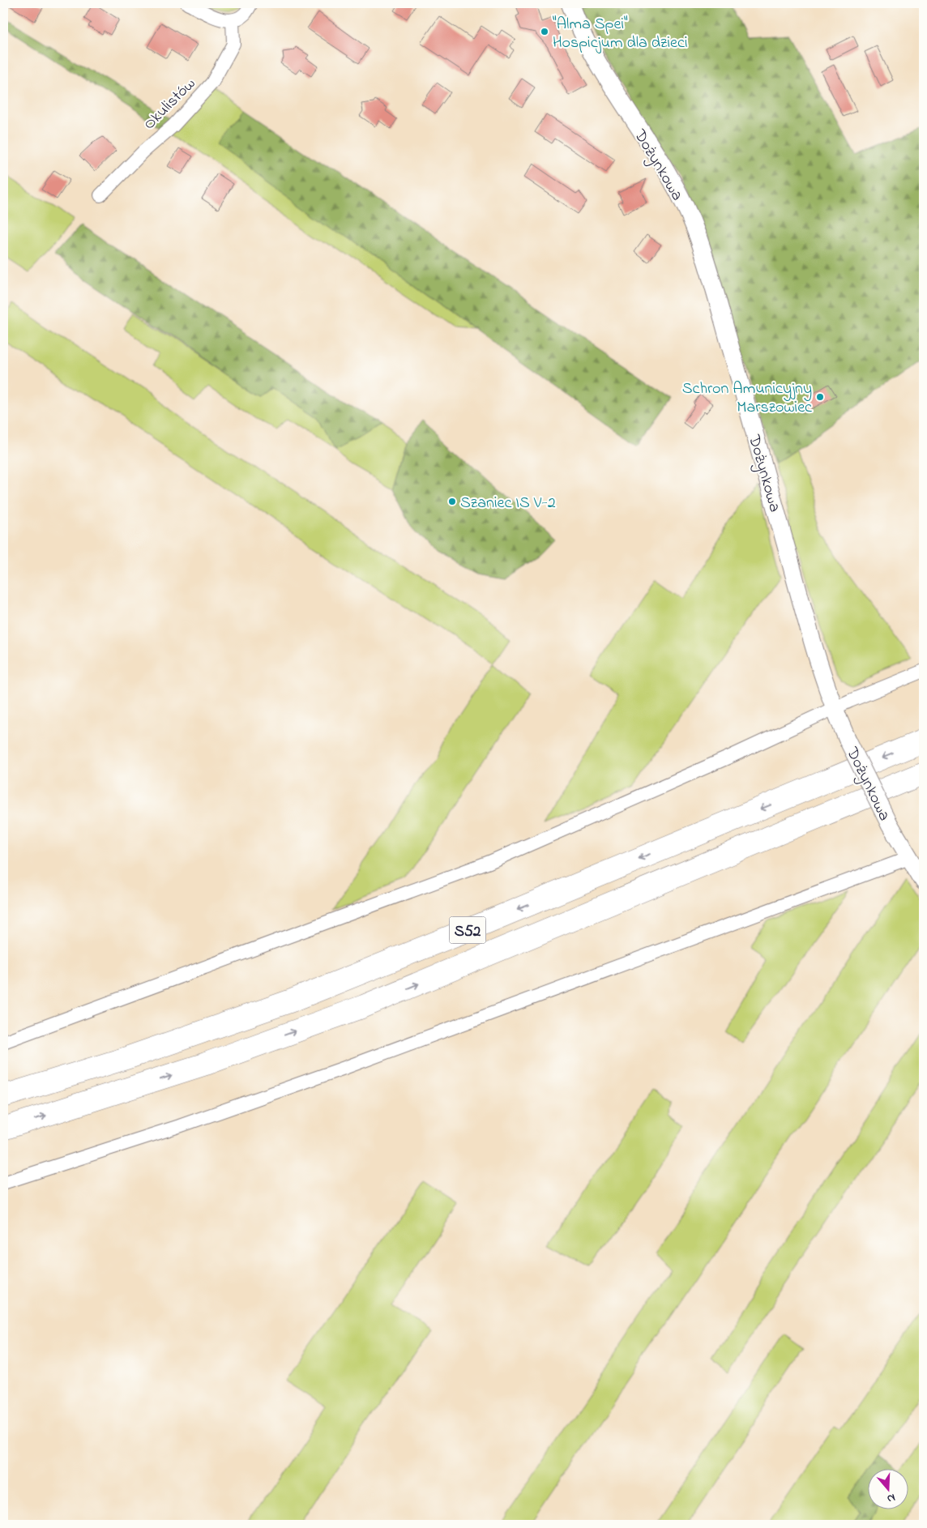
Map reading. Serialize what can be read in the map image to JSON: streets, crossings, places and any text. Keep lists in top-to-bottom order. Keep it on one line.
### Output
{"streets":{"highway":["S52"],"street":["Okulistów","Dożynkowa"]},"places":["\"Alma Spei\" Hospicjum dla dzieci","Schron Amunicyjny Marszowiec","Szaniec IS V-2"],"north":"bottom"}
